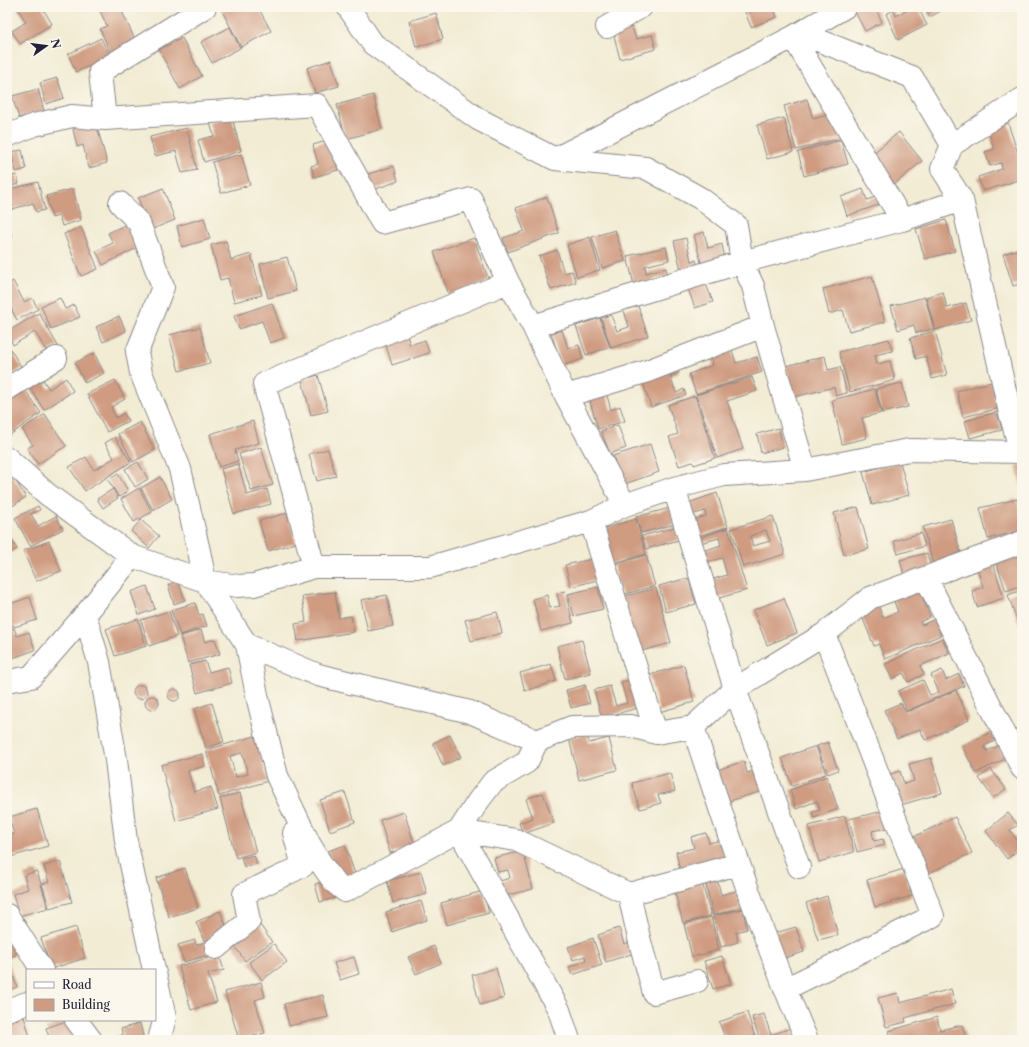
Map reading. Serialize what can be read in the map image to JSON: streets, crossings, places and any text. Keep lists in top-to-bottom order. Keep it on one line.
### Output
{"legend":["Road","Building"],"north":"right"}
